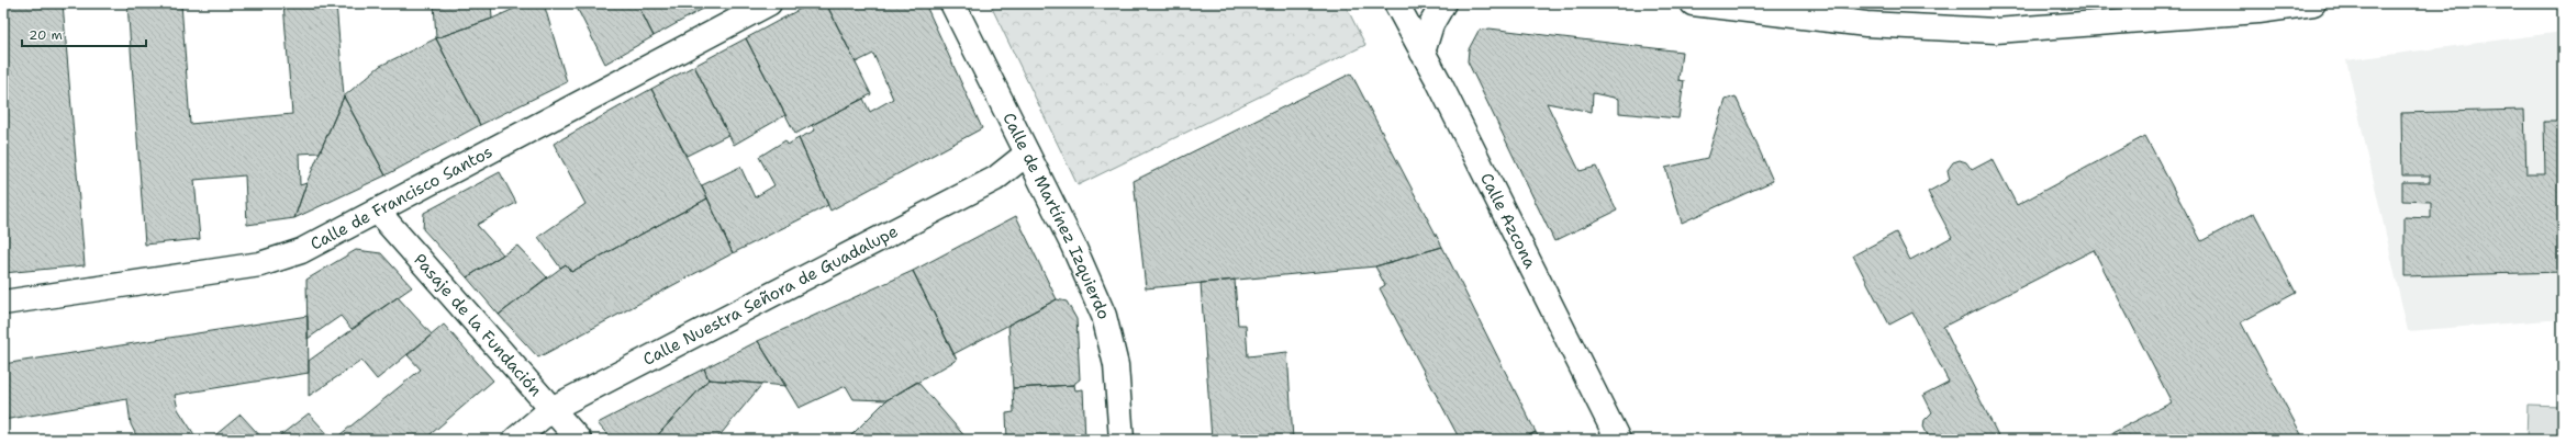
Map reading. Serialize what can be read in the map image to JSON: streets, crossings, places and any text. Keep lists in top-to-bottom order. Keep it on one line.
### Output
{"streets":{"street":["Calle de Francisco Santos","Calle de Martínez Izquierdo","Calle Azcona","Calle Nuestra Señora de Guadalupe","Pasaje de la Fundación"]},"crossings":[["Calle de Francisco Santos","Pasaje de la Fundación"],["Calle de Martínez Izquierdo","Calle Nuestra Señora de Guadalupe"],["Calle Nuestra Señora de Guadalupe","Pasaje de la Fundación"]],"scale_bar":"20 m"}
